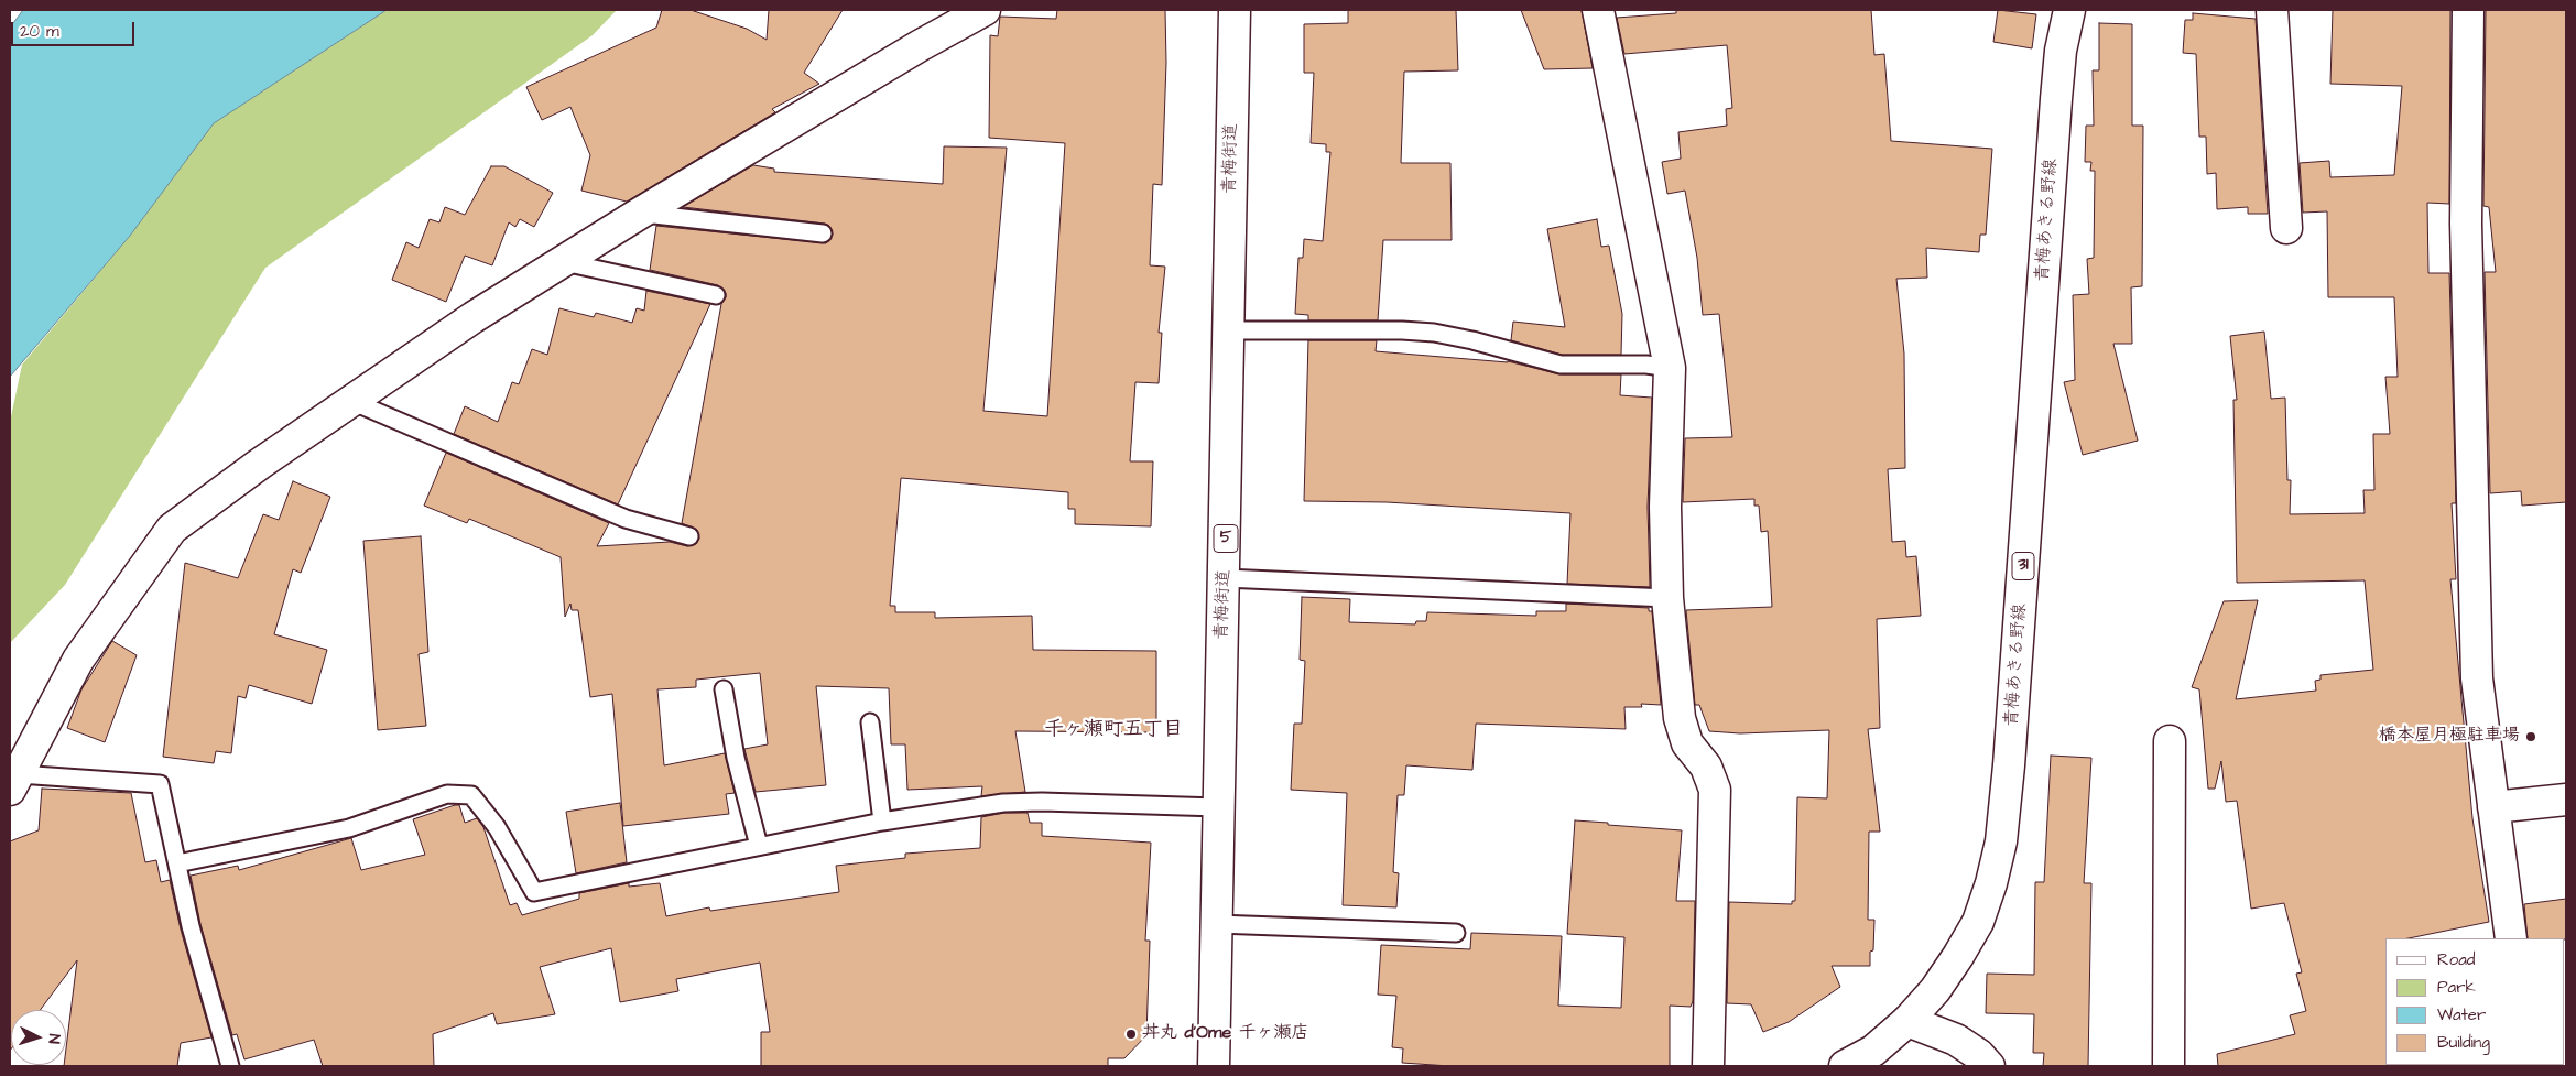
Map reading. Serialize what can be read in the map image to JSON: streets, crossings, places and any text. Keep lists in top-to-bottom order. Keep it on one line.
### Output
{"streets":{"street":["青梅街道","青梅あきる野線","5","31"]},"districts":["千ヶ瀬町五丁目"],"places":["橋本屋月極駐車場","丼丸 d'Ome 千ヶ瀬店"],"legend":["Road","Park","Water","Building"],"scale_bar":"20 m","north":"right"}
